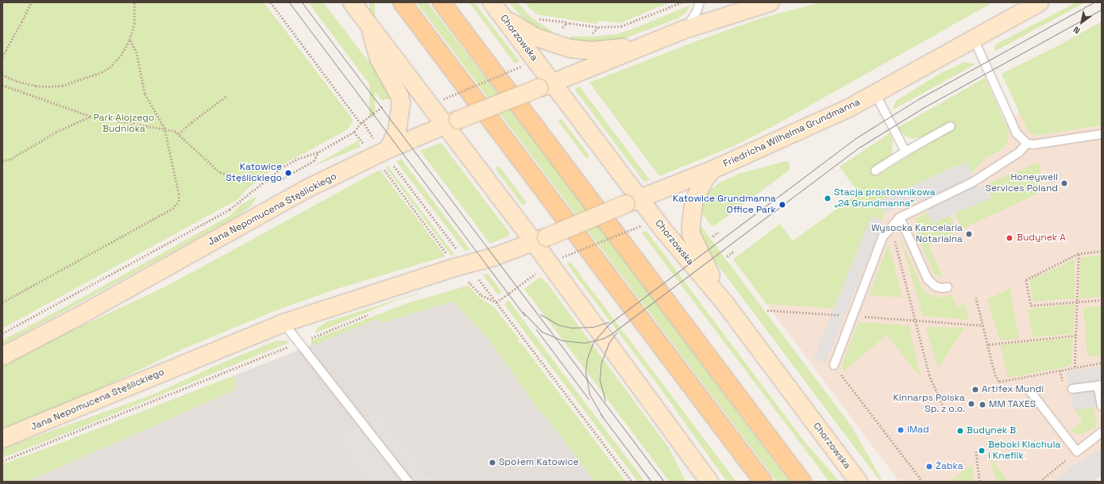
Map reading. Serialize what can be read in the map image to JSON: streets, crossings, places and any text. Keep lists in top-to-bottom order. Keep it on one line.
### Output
{"streets":{"main road":["Chorzowska","Friedricha Wilhelma Grundmanna","Jana Nepomucena Stęślickiego"]},"crossings":[["Chorzowska","Friedricha Wilhelma Grundmanna"],["Chorzowska","Jana Nepomucena Stęślickiego"],["Friedricha Wilhelma Grundmanna","Jana Nepomucena Stęślickiego"]],"parks":["Park Alojzego Budnioka"],"places":["Katowice Stęślickiego","Honeywell Services Poland","Stacja prostownikowa „24 Grundmanna”","Katowice Grundmanna Office Park","Wysocka Kancelaria Notarialna","Budynek A","Artifex Mundi","Kinnarps Polska Sp. z o.o.","MM TAXES","iMad","Budynek B","Beboki Klachula i Kneflik","Społem Katowice","Żabka"],"north":"bottom left"}
